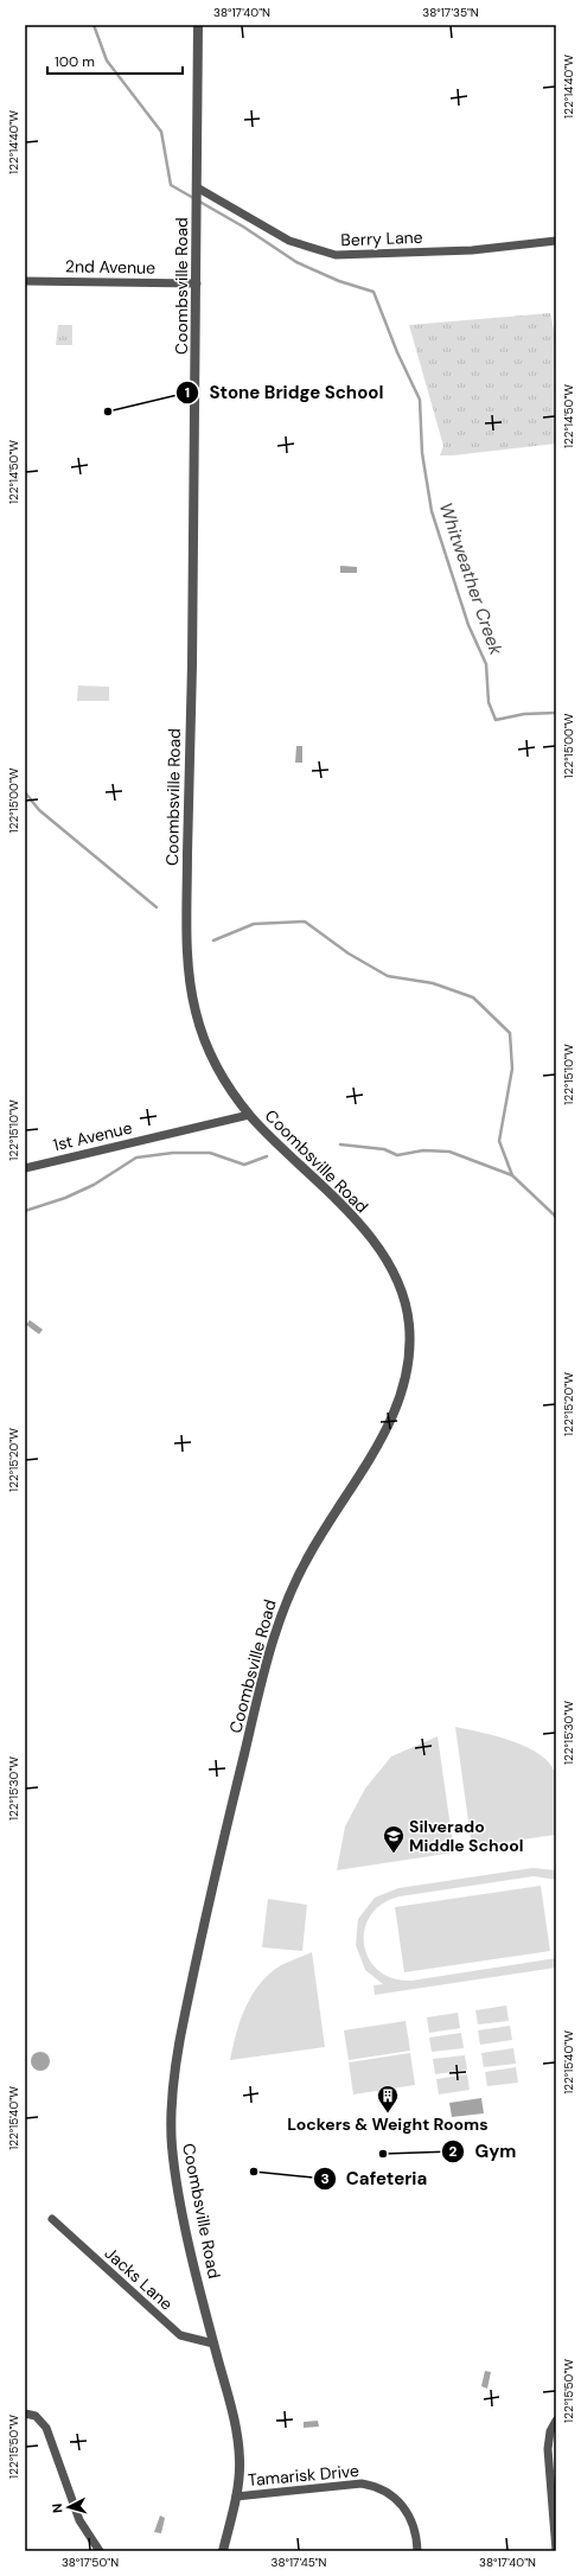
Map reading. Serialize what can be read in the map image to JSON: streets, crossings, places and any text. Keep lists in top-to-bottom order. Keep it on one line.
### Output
{"streets":{"street":["Berry Lane","2nd Avenue","Coombsville Road","1st Avenue","Jacks Lane","Tamarisk Drive"]},"crossings":[["Berry Lane","Coombsville Road"],["2nd Avenue","Coombsville Road"],["Coombsville Road","1st Avenue"],["Coombsville Road","Jacks Lane"],["Coombsville Road","Tamarisk Drive"]],"water":["Whitweather Creek"],"places":{"other":["Stone Bridge School","Gym","Cafeteria"],"school or university":["Silverado Middle School"],"building":["Lockers & Weight Rooms"]},"scale_bar":"100 m","north":"left","coordinates":["38°17'40\"N","38°17'35\"N","122°14'40\"W","122°14'50\"W","122°15'00\"W","122°15'10\"W","122°15'20\"W","122°15'30\"W","122°15'40\"W","122°15'50\"W","38°17'50\"N","38°17'45\"N"]}
